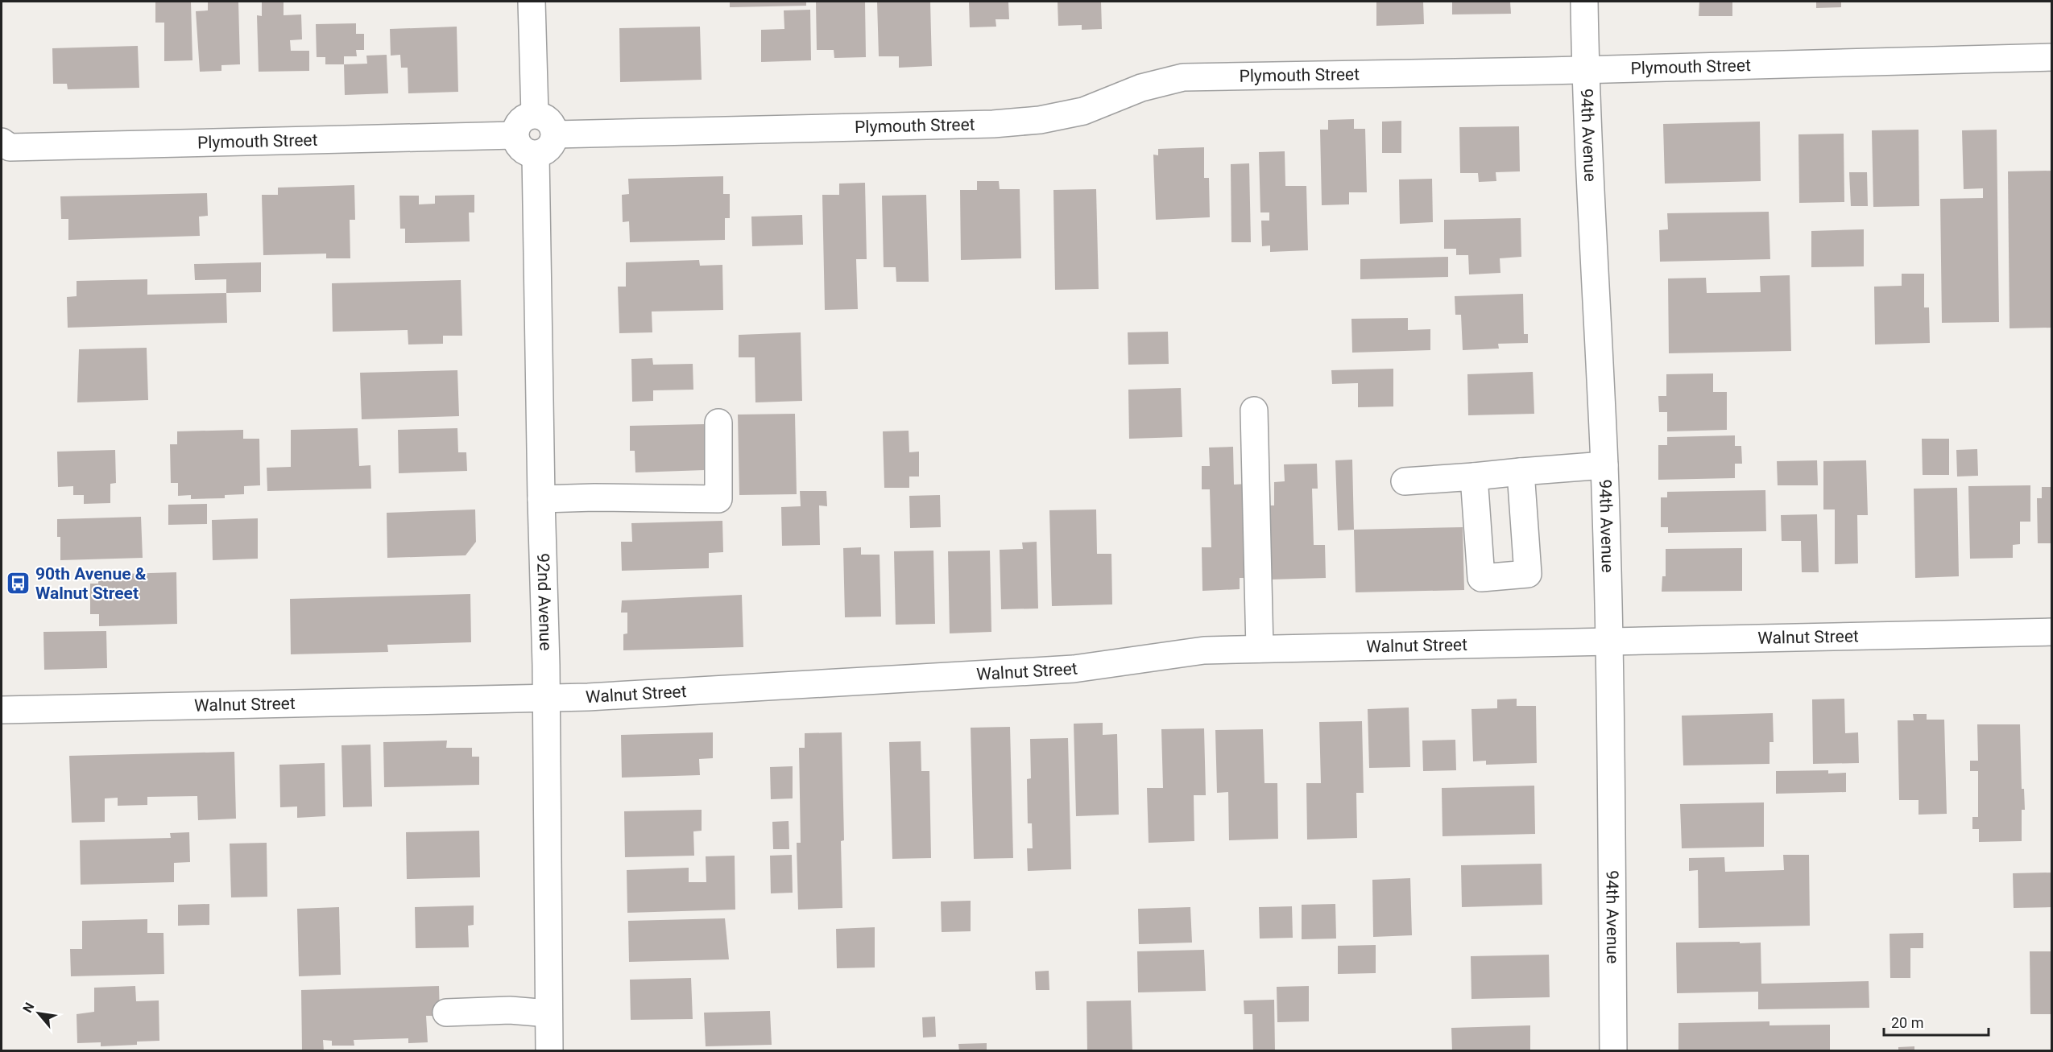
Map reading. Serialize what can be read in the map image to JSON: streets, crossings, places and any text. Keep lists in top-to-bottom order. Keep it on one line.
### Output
{"streets":{"street":["Plymouth Street","94th Avenue","92nd Avenue","Walnut Street"]},"crossings":[["Plymouth Street","94th Avenue"],["Plymouth Street","92nd Avenue"],["94th Avenue","Walnut Street"],["92nd Avenue","Walnut Street"]],"places":{"bus stop":["90th Avenue & Walnut Street"]},"scale_bar":"20 m","north":"top left"}
